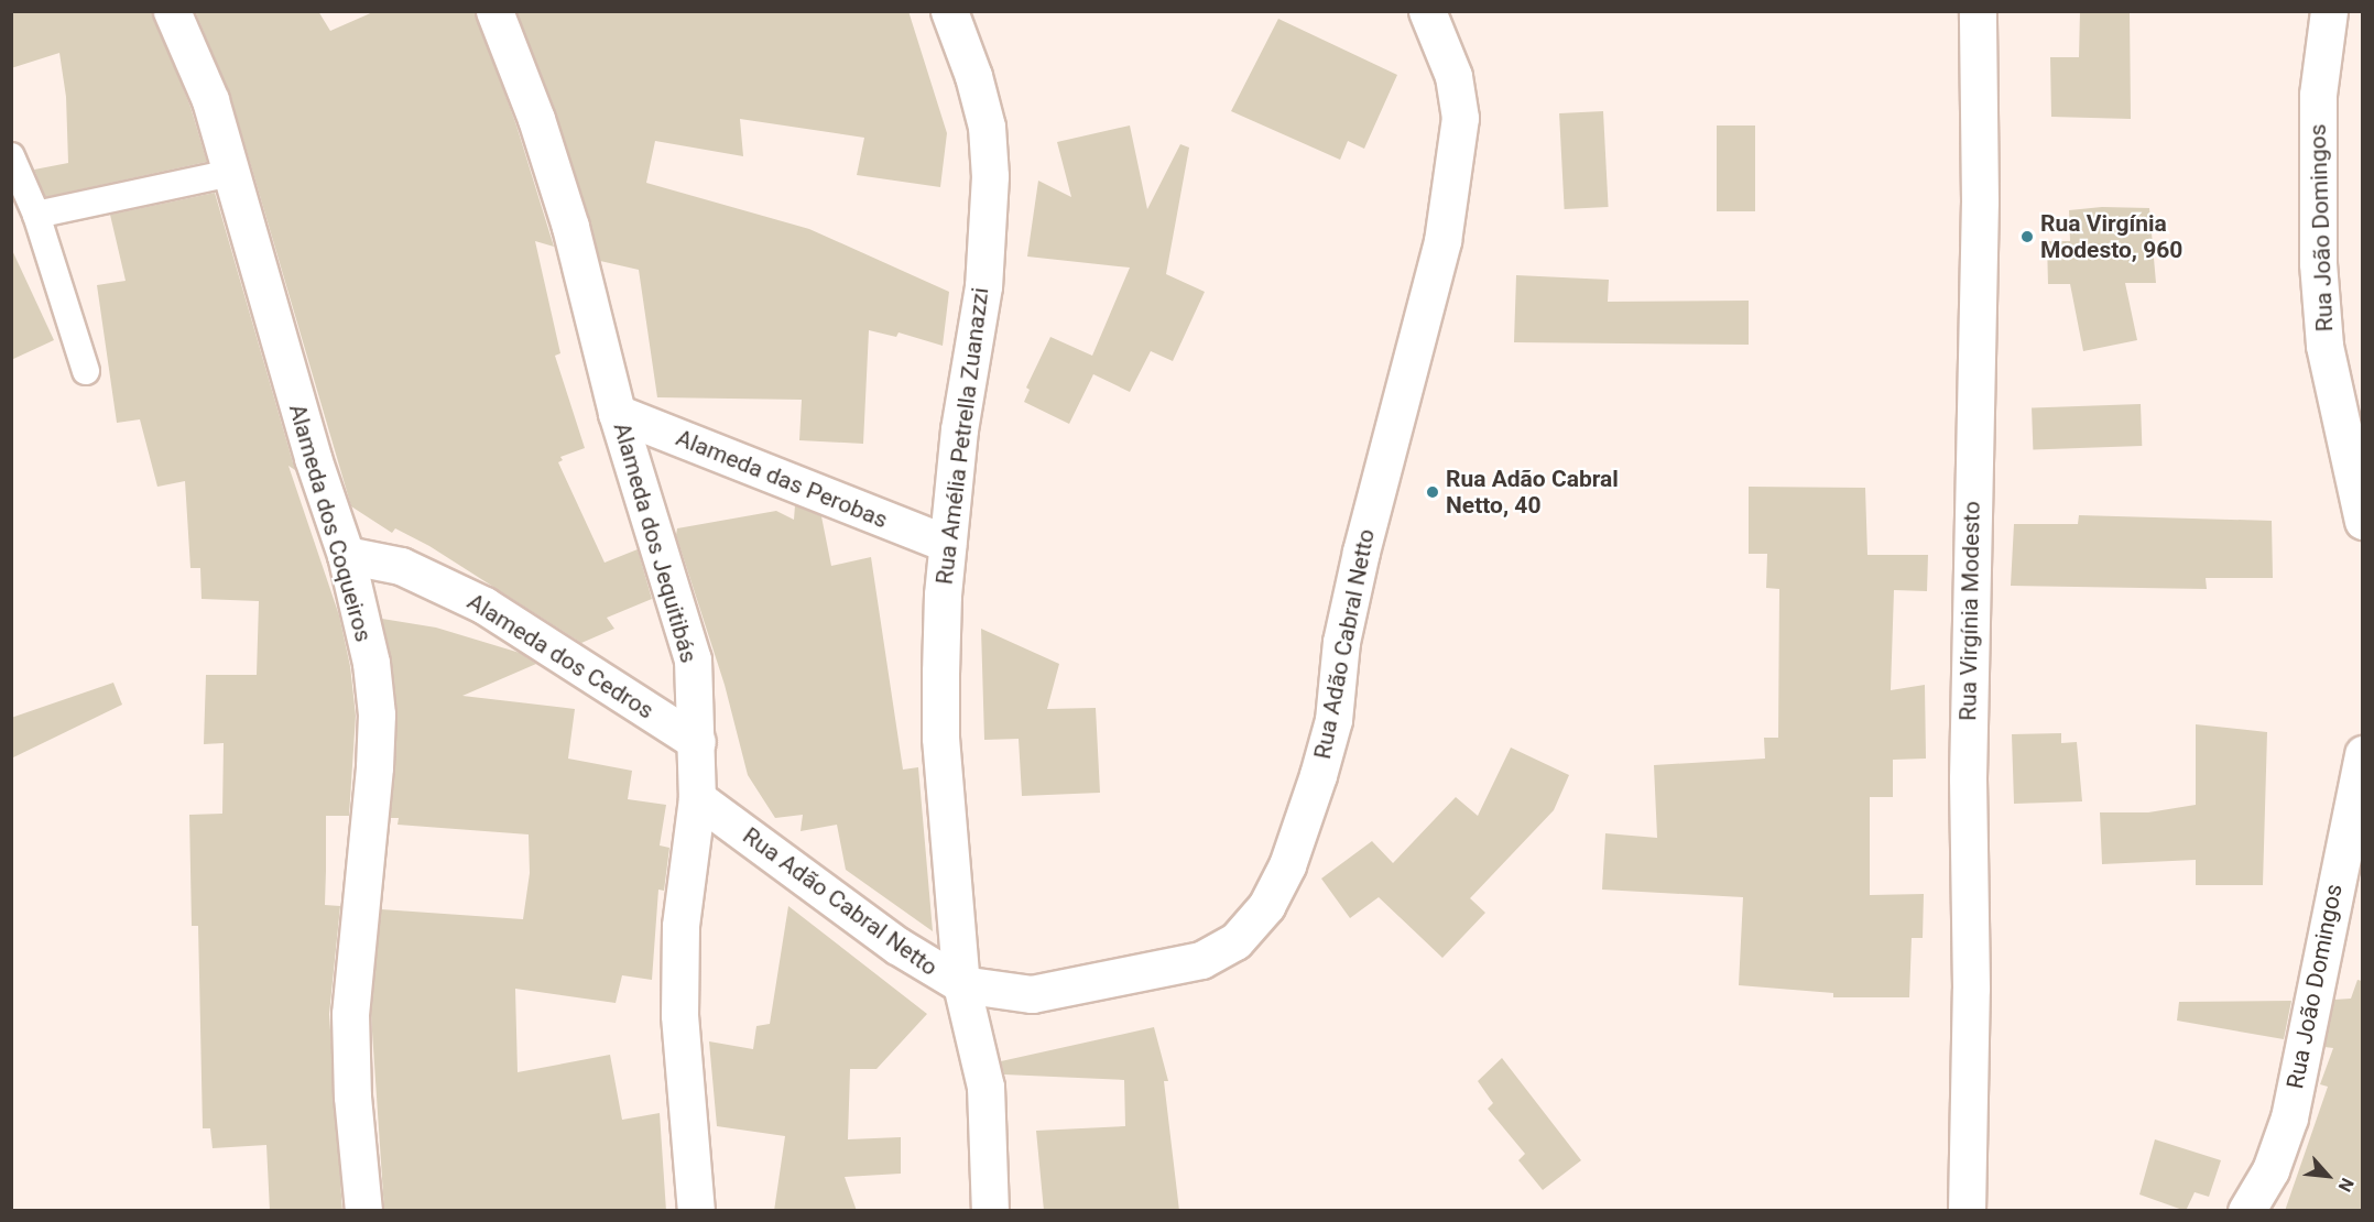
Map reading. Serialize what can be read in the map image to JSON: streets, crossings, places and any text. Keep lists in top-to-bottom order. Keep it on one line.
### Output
{"streets":{"street":["Rua João Domingos","Rua Amélia Petrella Zuanazzi","Alameda das Perobas","Alameda dos Coqueiros","Alameda dos Jequitibás","Rua Virgínia Modesto","Rua Adão Cabral Netto","Alameda dos Cedros"]},"crossings":[["Rua Amélia Petrella Zuanazzi","Alameda das Perobas"],["Rua Amélia Petrella Zuanazzi","Rua Adão Cabral Netto"],["Alameda das Perobas","Alameda dos Jequitibás"],["Alameda dos Coqueiros","Alameda dos Cedros"],["Alameda dos Jequitibás","Rua Adão Cabral Netto"],["Alameda dos Jequitibás","Alameda dos Cedros"]],"places":["Rua Virgínia Modesto, 960","Rua Adão Cabral Netto, 40"],"north":"bottom right"}
